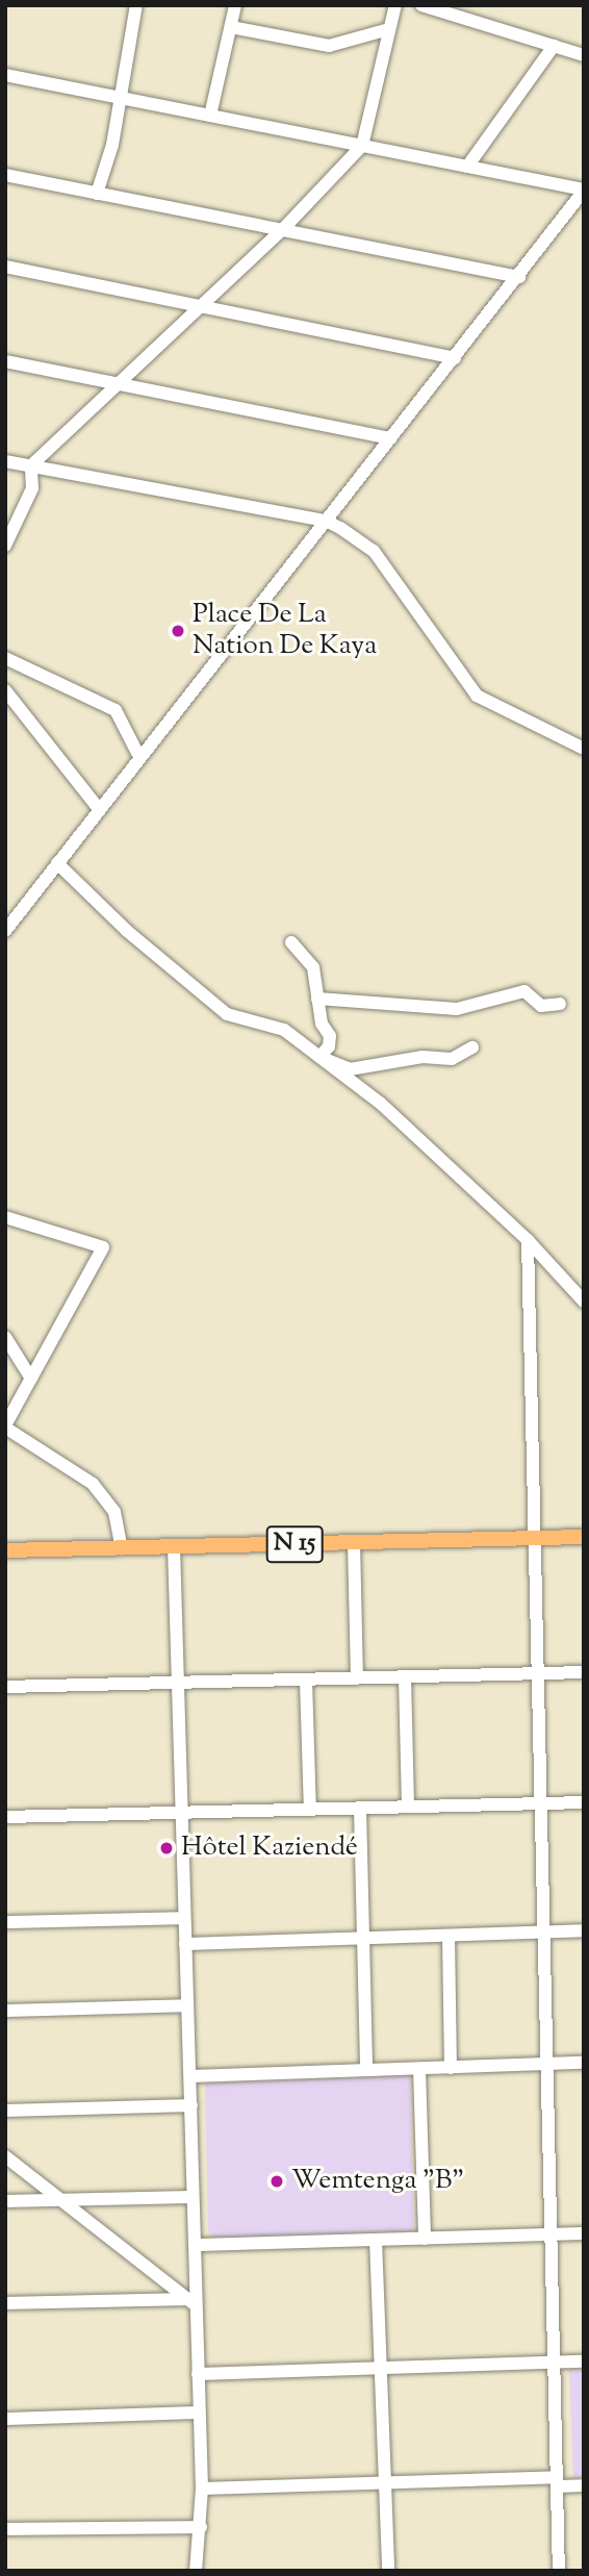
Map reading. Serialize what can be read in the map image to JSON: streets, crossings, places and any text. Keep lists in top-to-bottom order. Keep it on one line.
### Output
{"streets":{"main road":["N 15"]},"places":["Place De La Nation De Kaya","Hôtel Kaziendé","Wemtenga \"B\""]}
